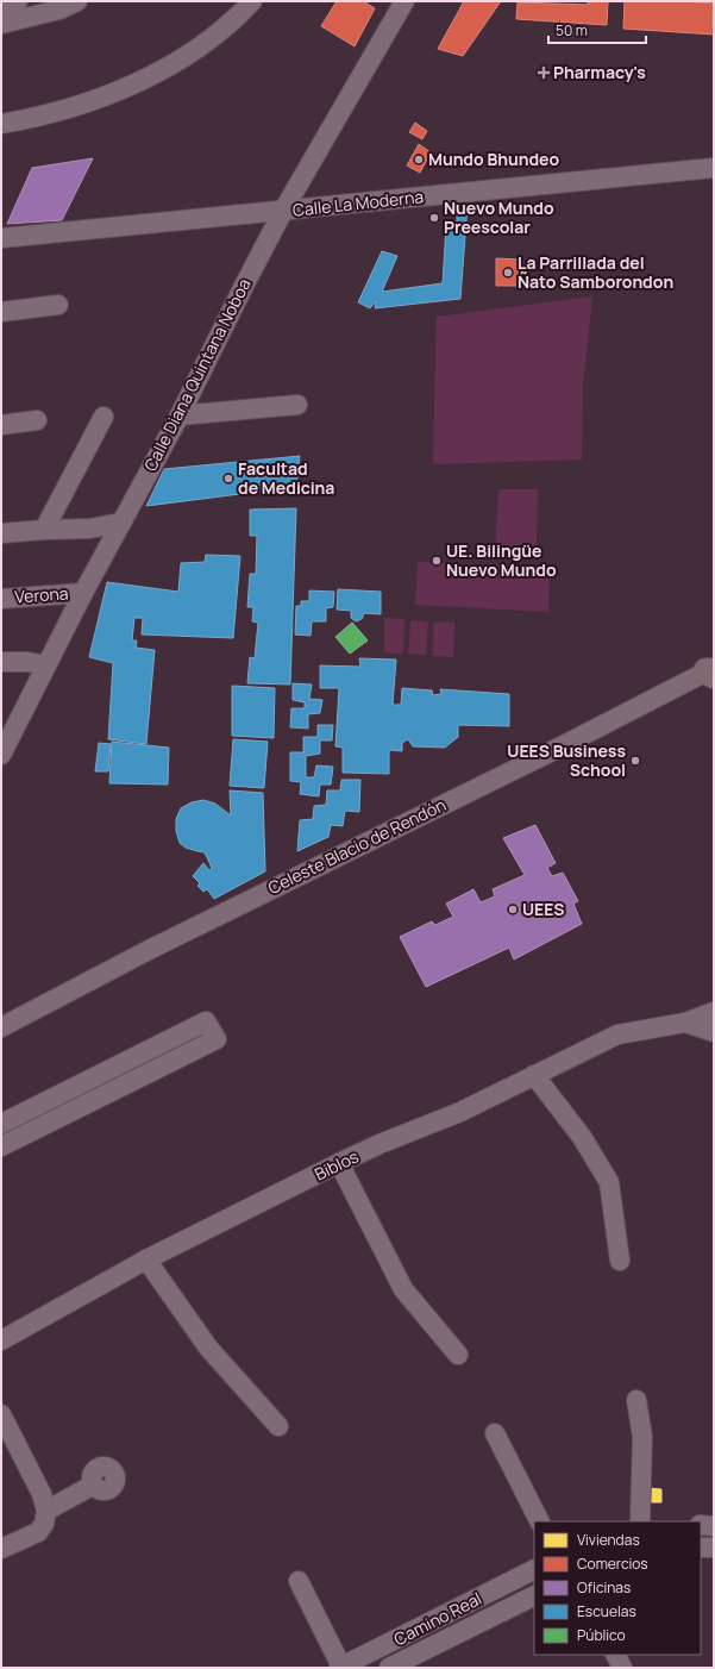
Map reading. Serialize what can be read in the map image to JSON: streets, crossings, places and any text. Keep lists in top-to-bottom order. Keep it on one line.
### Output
{"streets":{"street":["Calle La Moderna","Calle Diana Quintana Noboa","Verona","Celeste Blacio de Rendón","Biblos","Camino Real"]},"crossings":[["Calle La Moderna","Calle Diana Quintana Noboa"],["Calle Diana Quintana Noboa","Verona"]],"places":{"health":["Pharmacy's"],"other":["Mundo Bhundeo","Nuevo Mundo Preescolar","La Parrillada del Ñato Samborondon","Facultad de Medicina","UE. Bilingüe Nuevo Mundo","UEES Business School","UEES"]},"legend":["Viviendas","Comercios","Oficinas","Escuelas","Público"],"scale_bar":"50 m"}
